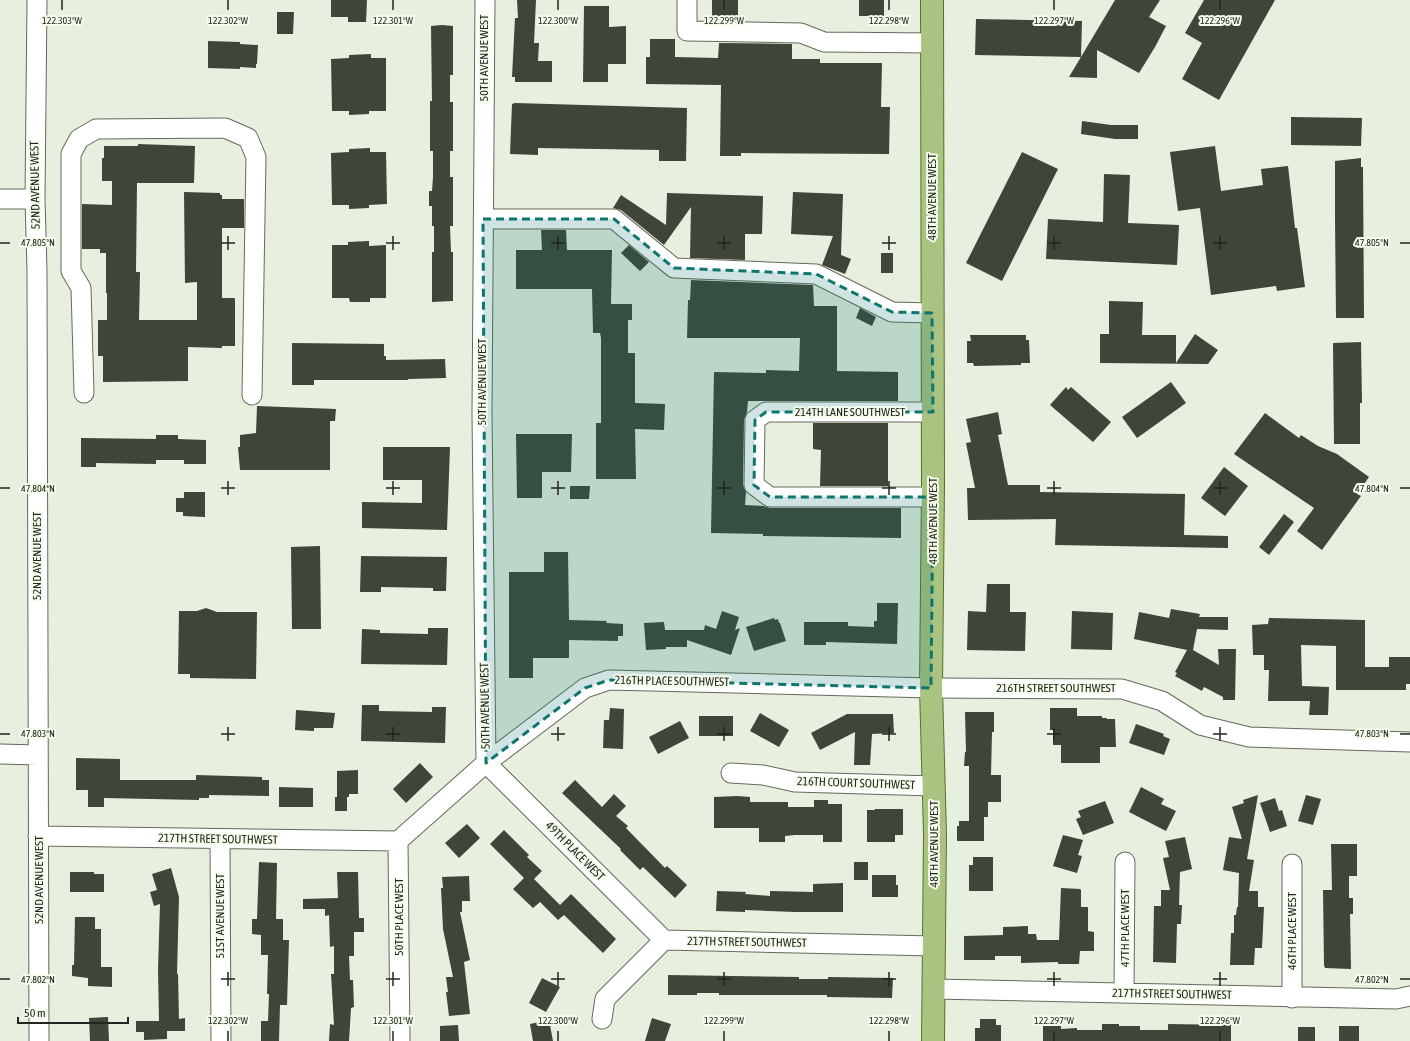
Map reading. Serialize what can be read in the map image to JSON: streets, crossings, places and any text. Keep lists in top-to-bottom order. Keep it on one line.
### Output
{"streets":{"main road":["48TH AVENUE WEST"],"street":["50TH AVENUE WEST","52ND AVENUE WEST","214TH LANE SOUTHWEST","216TH PLACE SOUTHWEST","216TH STREET SOUTHWEST","216TH COURT SOUTHWEST","217TH STREET SOUTHWEST","49TH PLACE WEST","51ST AVENUE WEST","50TH PLACE WEST","47TH PLACE WEST","46TH PLACE WEST"]},"crossings":[["50TH AVENUE WEST","216TH PLACE SOUTHWEST"],["50TH AVENUE WEST","49TH PLACE WEST"],["52ND AVENUE WEST","217TH STREET SOUTHWEST"],["48TH AVENUE WEST","214TH LANE SOUTHWEST"],["48TH AVENUE WEST","216TH PLACE SOUTHWEST"],["48TH AVENUE WEST","216TH STREET SOUTHWEST"],["48TH AVENUE WEST","216TH COURT SOUTHWEST"],["48TH AVENUE WEST","217TH STREET SOUTHWEST"],["216TH PLACE SOUTHWEST","216TH STREET SOUTHWEST"],["216TH PLACE SOUTHWEST","217TH STREET SOUTHWEST"],["216TH PLACE SOUTHWEST","49TH PLACE WEST"],["216TH PLACE SOUTHWEST","50TH PLACE WEST"],["217TH STREET SOUTHWEST","49TH PLACE WEST"],["217TH STREET SOUTHWEST","51ST AVENUE WEST"],["217TH STREET SOUTHWEST","50TH PLACE WEST"],["217TH STREET SOUTHWEST","47TH PLACE WEST"],["217TH STREET SOUTHWEST","46TH PLACE WEST"]],"scale_bar":"50 m","coordinates":["122.303°W","122.302°W","122.301°W","122.300°W","122.299°W","122.298°W","122.297°W","122.296°W","47.805°N","47.804°N","47.803°N","47.802°N"]}
